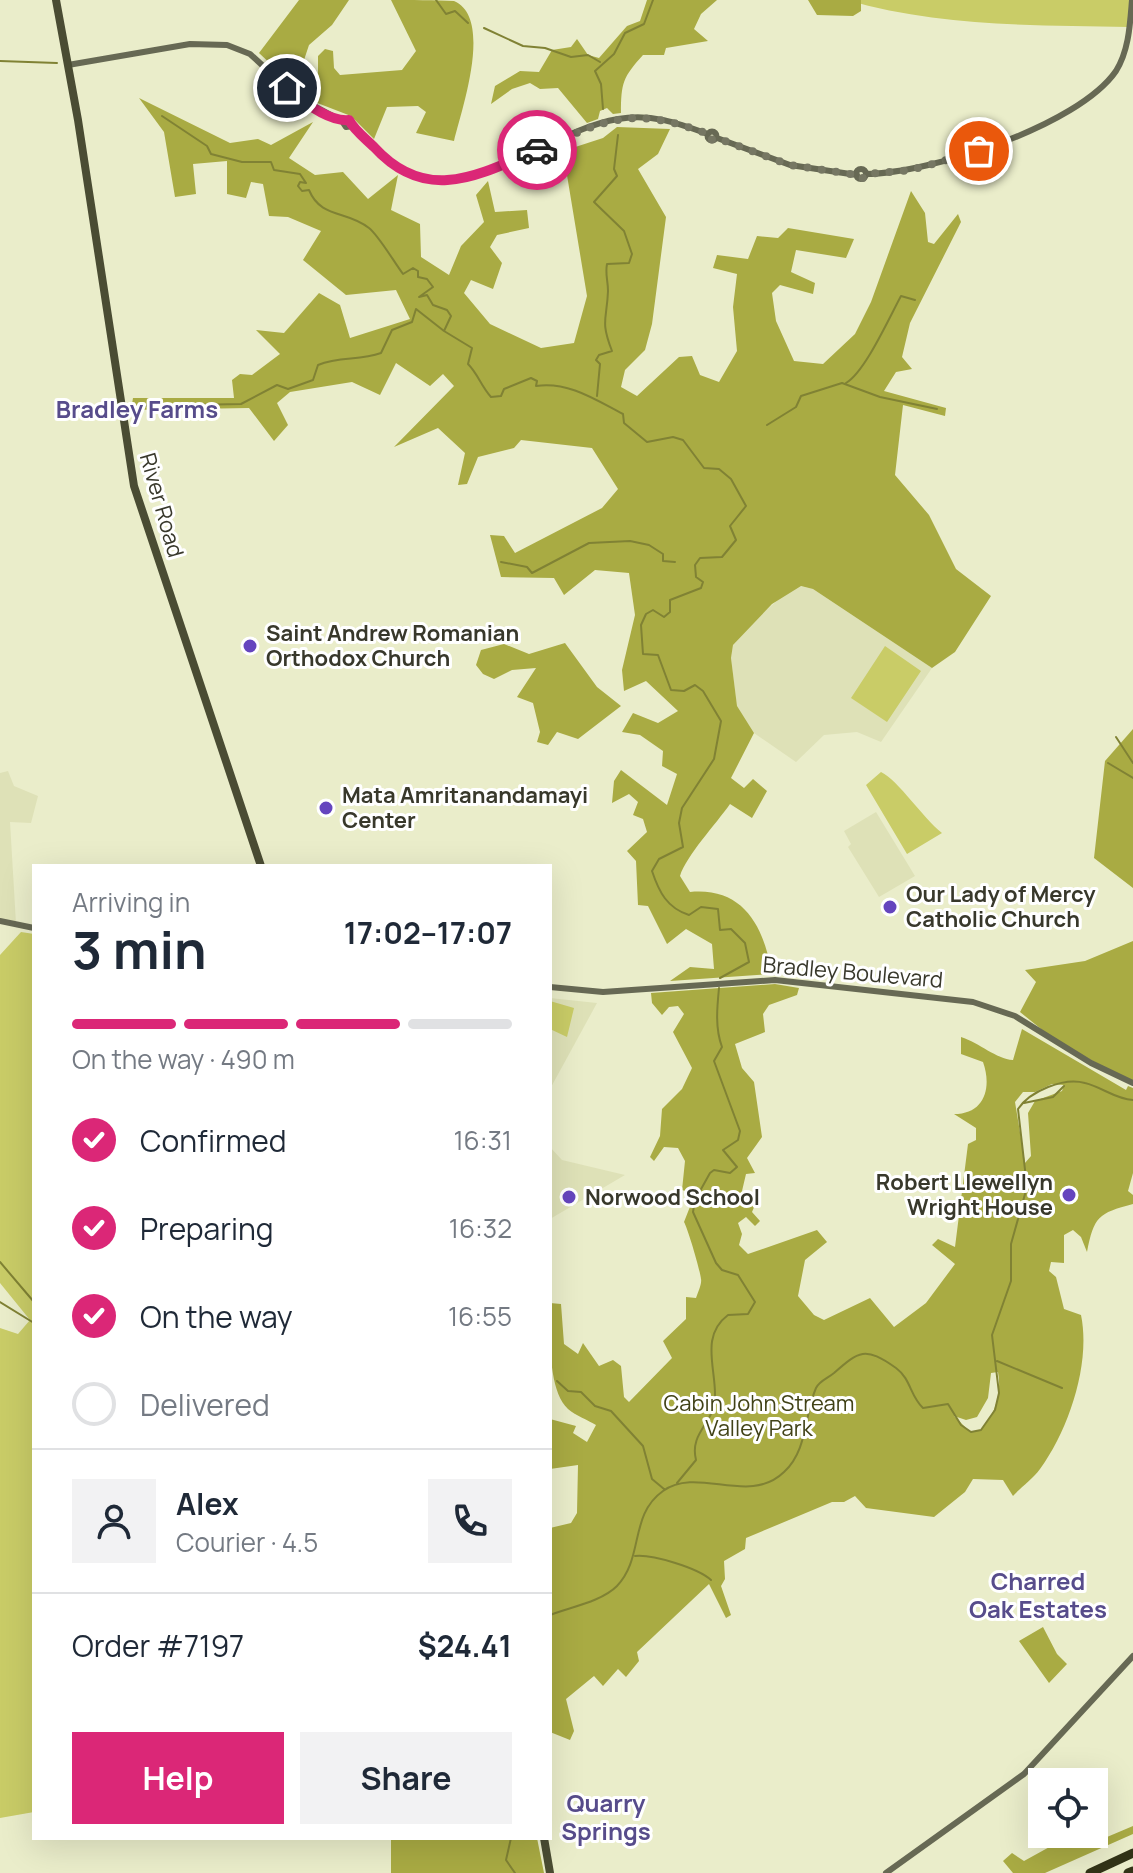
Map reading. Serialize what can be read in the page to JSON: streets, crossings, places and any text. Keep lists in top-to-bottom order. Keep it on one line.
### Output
{"streets":{"main road":["River Road"],"street":["Bradley Boulevard"]},"districts":["Bradley Farms","Charred Oak Estates","Quarry Springs"],"parks":["Cabin John Stream Valley Park"],"places":["Saint Andrew Romanian Orthodox Church","Mata Amritanandamayi Center","Our Lady of Mercy Catholic Church","Robert Llewellyn Wright House","Norwood School"],"page":{"heading":["3 min","Arriving in","17:02–17:07"],"panel":["Alex","Courier · 4.5","Order #7197","$24.41"],"bar":"On the way · 490 m","list":[["Confirmed","16:31"],["Preparing","16:32"],["On the way","16:55"],"Delivered"],"buttons":["Help","Share"]}}
